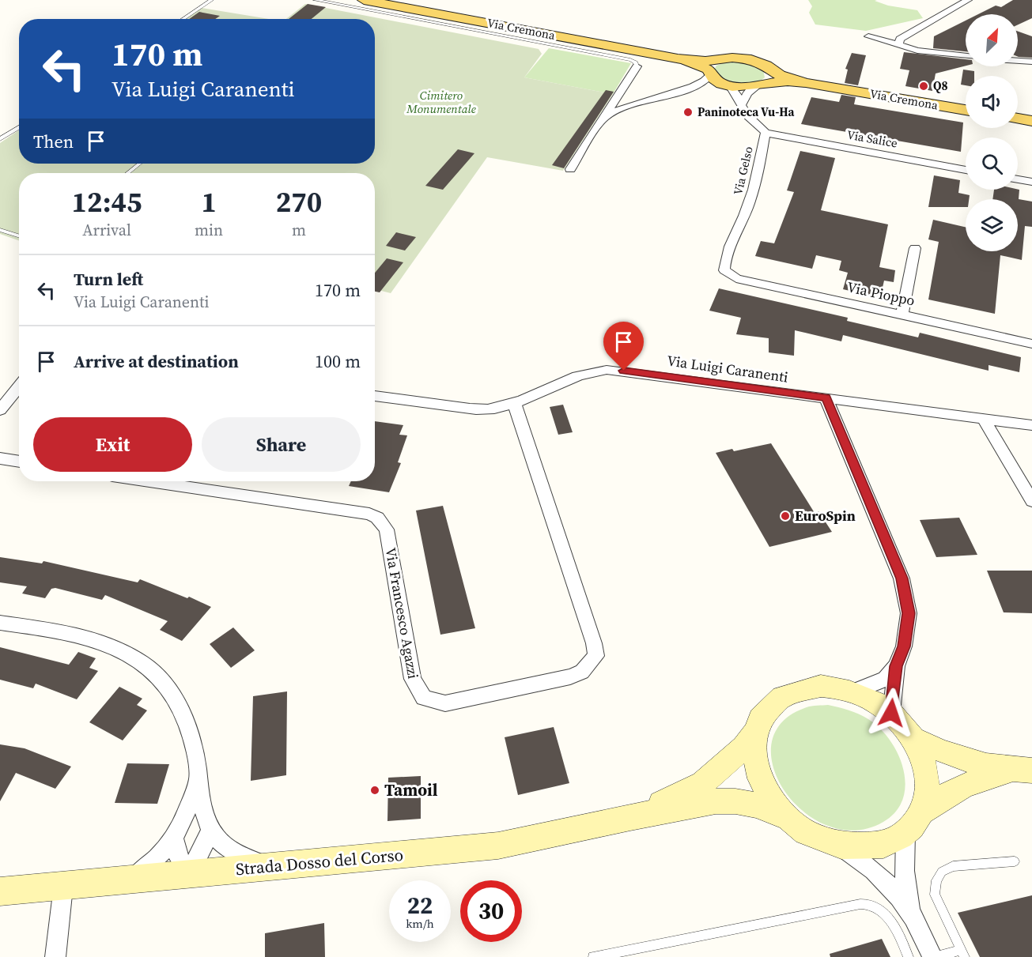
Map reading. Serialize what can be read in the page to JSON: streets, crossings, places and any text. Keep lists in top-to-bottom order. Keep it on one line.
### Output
{"streets":{"main road":["Via Cremona","Strada Dosso del Corso"],"street":["Via Salice","Via Gelso","Via Pioppo","Via Luigi Caranenti","Via Francesco Agazzi"]},"crossings":[["Via Cremona","Via Gelso"],["Via Salice","Via Gelso"],["Via Gelso","Via Pioppo"],["Via Luigi Caranenti","Via Francesco Agazzi"]],"parks":["Cimitero Monumentale"],"places":["Q8","Paninoteca Vu-Ha","EuroSpin","Tamoil"],"north":"top right","page":{"turn":["170 m","Via Luigi Caranenti"],"then":"Then","eta":["12:45","Arrival","1","min","270","m"],"list":[{"name":"Turn left","note":"Via Luigi Caranenti","value":"170 m"},{"name":"Arrive at destination","value":"100 m"}],"buttons":["Exit","Share"],"speed":"22 km/h","limit":"30"}}
